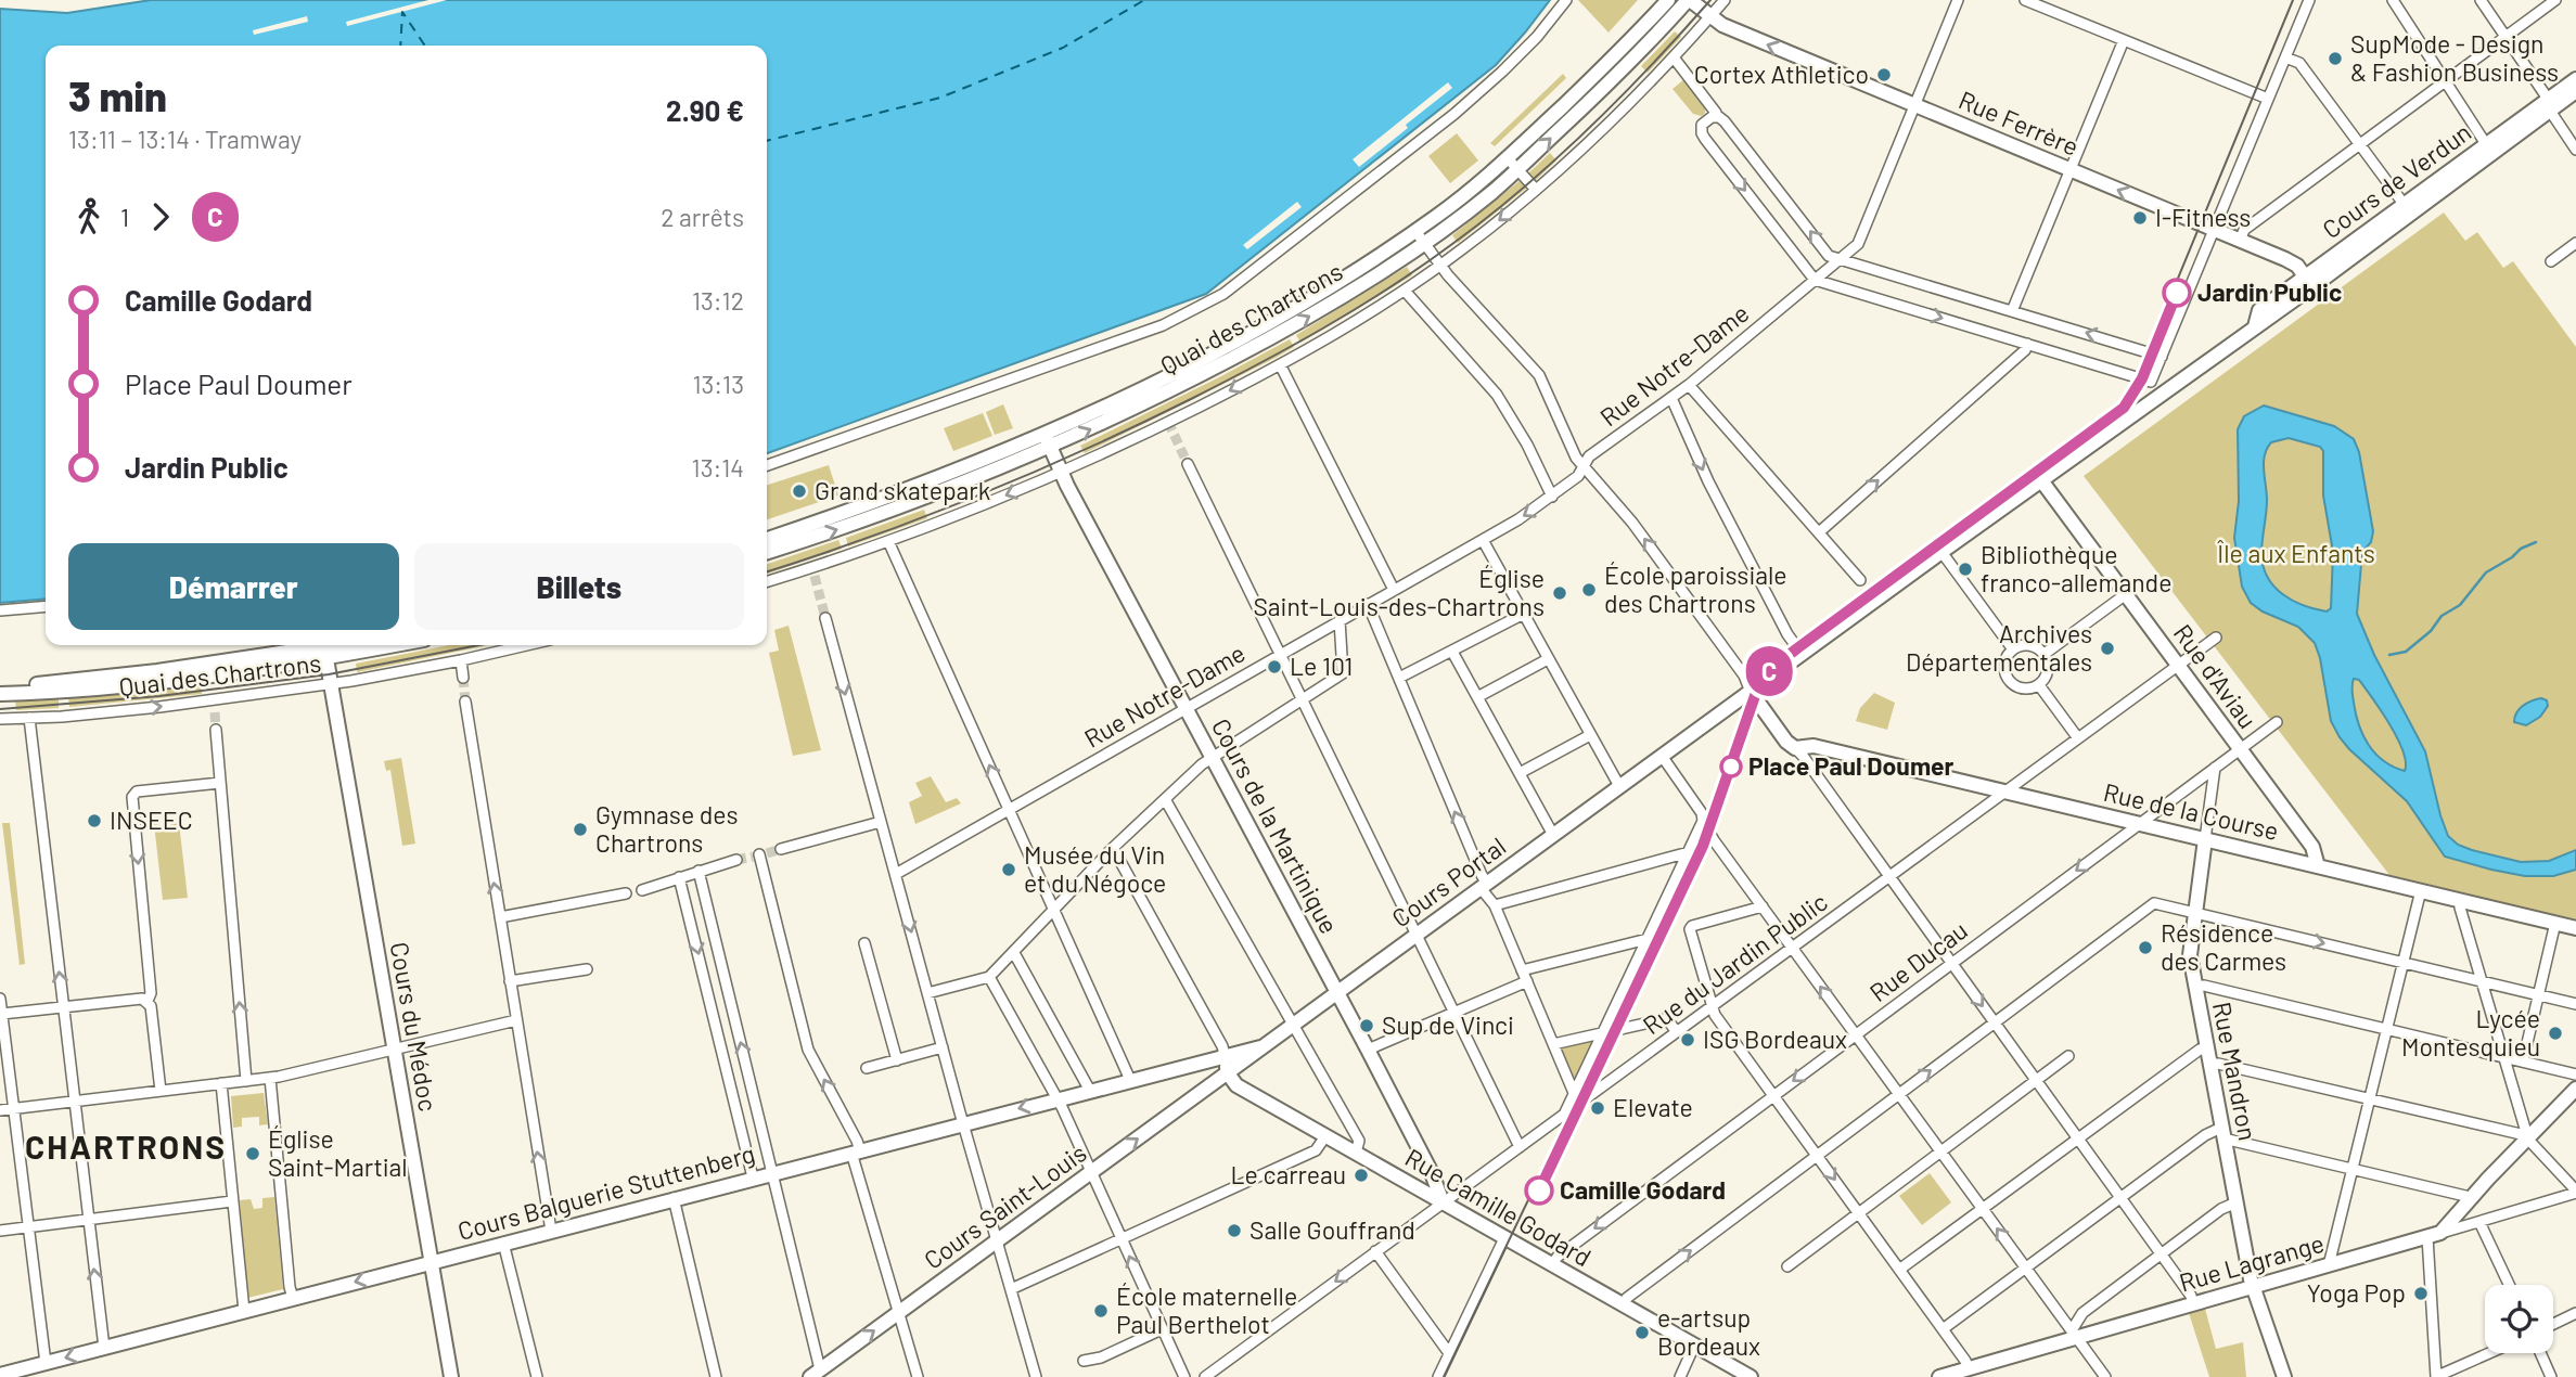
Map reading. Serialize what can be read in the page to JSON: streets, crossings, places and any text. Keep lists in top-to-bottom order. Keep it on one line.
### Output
{"streets":{"main road":["Rue Ferrère","Cours de Verdun","Quai des Chartrons","Rue d'Aviau","Rue de la Course","Cours de la Martinique","Cours Portal","Cours du Médoc","Rue Mandron","Cours Balguerie Stuttenberg","Cours Saint-Louis","Rue Camille Godard","Rue Lagrange"],"street":["Rue Notre-Dame","Rue Ducau","Rue du Jardin Public"]},"crossings":[["Rue Ferrère","Cours de Verdun"],["Rue Ferrère","Quai des Chartrons"],["Rue Ferrère","Rue Notre-Dame"],["Cours de Verdun","Rue d'Aviau"],["Cours de Verdun","Cours Portal"],["Quai des Chartrons","Cours de la Martinique"],["Quai des Chartrons","Cours du Médoc"],["Rue Notre-Dame","Cours de la Martinique"],["Rue d'Aviau","Rue de la Course"],["Rue d'Aviau","Rue Ducau"],["Rue d'Aviau","Rue du Jardin Public"],["Rue de la Course","Rue Ducau"],["Rue de la Course","Rue du Jardin Public"],["Rue de la Course","Rue Mandron"],["Cours de la Martinique","Cours Portal"],["Cours de la Martinique","Rue du Jardin Public"],["Cours de la Martinique","Rue Camille Godard"],["Cours Portal","Cours Balguerie Stuttenberg"],["Cours Portal","Cours Saint-Louis"],["Cours Portal","Rue Camille Godard"],["Rue Ducau","Rue Mandron"],["Rue Ducau","Rue Camille Godard"],["Rue du Jardin Public","Rue Camille Godard"],["Cours du Médoc","Cours Balguerie Stuttenberg"],["Rue Mandron","Rue Lagrange"],["Cours Saint-Louis","Rue Camille Godard"]],"one_way":["Rue Ferrère","Cours Saint-Louis"],"districts":["CHARTRONS"],"parks":["Île aux Enfants"],"places":["SupMode - Design & Fashion Business","Cortex Athletico","I-Fitness","Jardin Public","Grand skatepark","Bibliothèque franco-allemande","École paroissiale des Chartrons","Église Saint-Louis-des-Chartrons","Archives Départementales","Le 101","Place Paul Doumer","INSEEC","Gymnase des Chartrons","Musée du Vin et du Négoce","Résidence des Carmes","Sup de Vinci","Lycée Montesquieu","ISG Bordeaux","Elevate","Église Saint-Martial","Le carreau","Camille Godard","Salle Gouffrand","Yoga Pop","École maternelle Paul Berthelot","e-artsup Bordeaux"],"lines":["tram line C"],"page":{"on_map":"C","heading":["3 min","13:11 – 13:14 · Tramway","2.90 €"],"legs":["1","C","2 arrêts"],"list":[{"name":"Camille Godard","value":"13:12"},{"name":"Place Paul Doumer","value":"13:13"},{"name":"Jardin Public","value":"13:14"}],"buttons":["Démarrer","Billets"]}}
